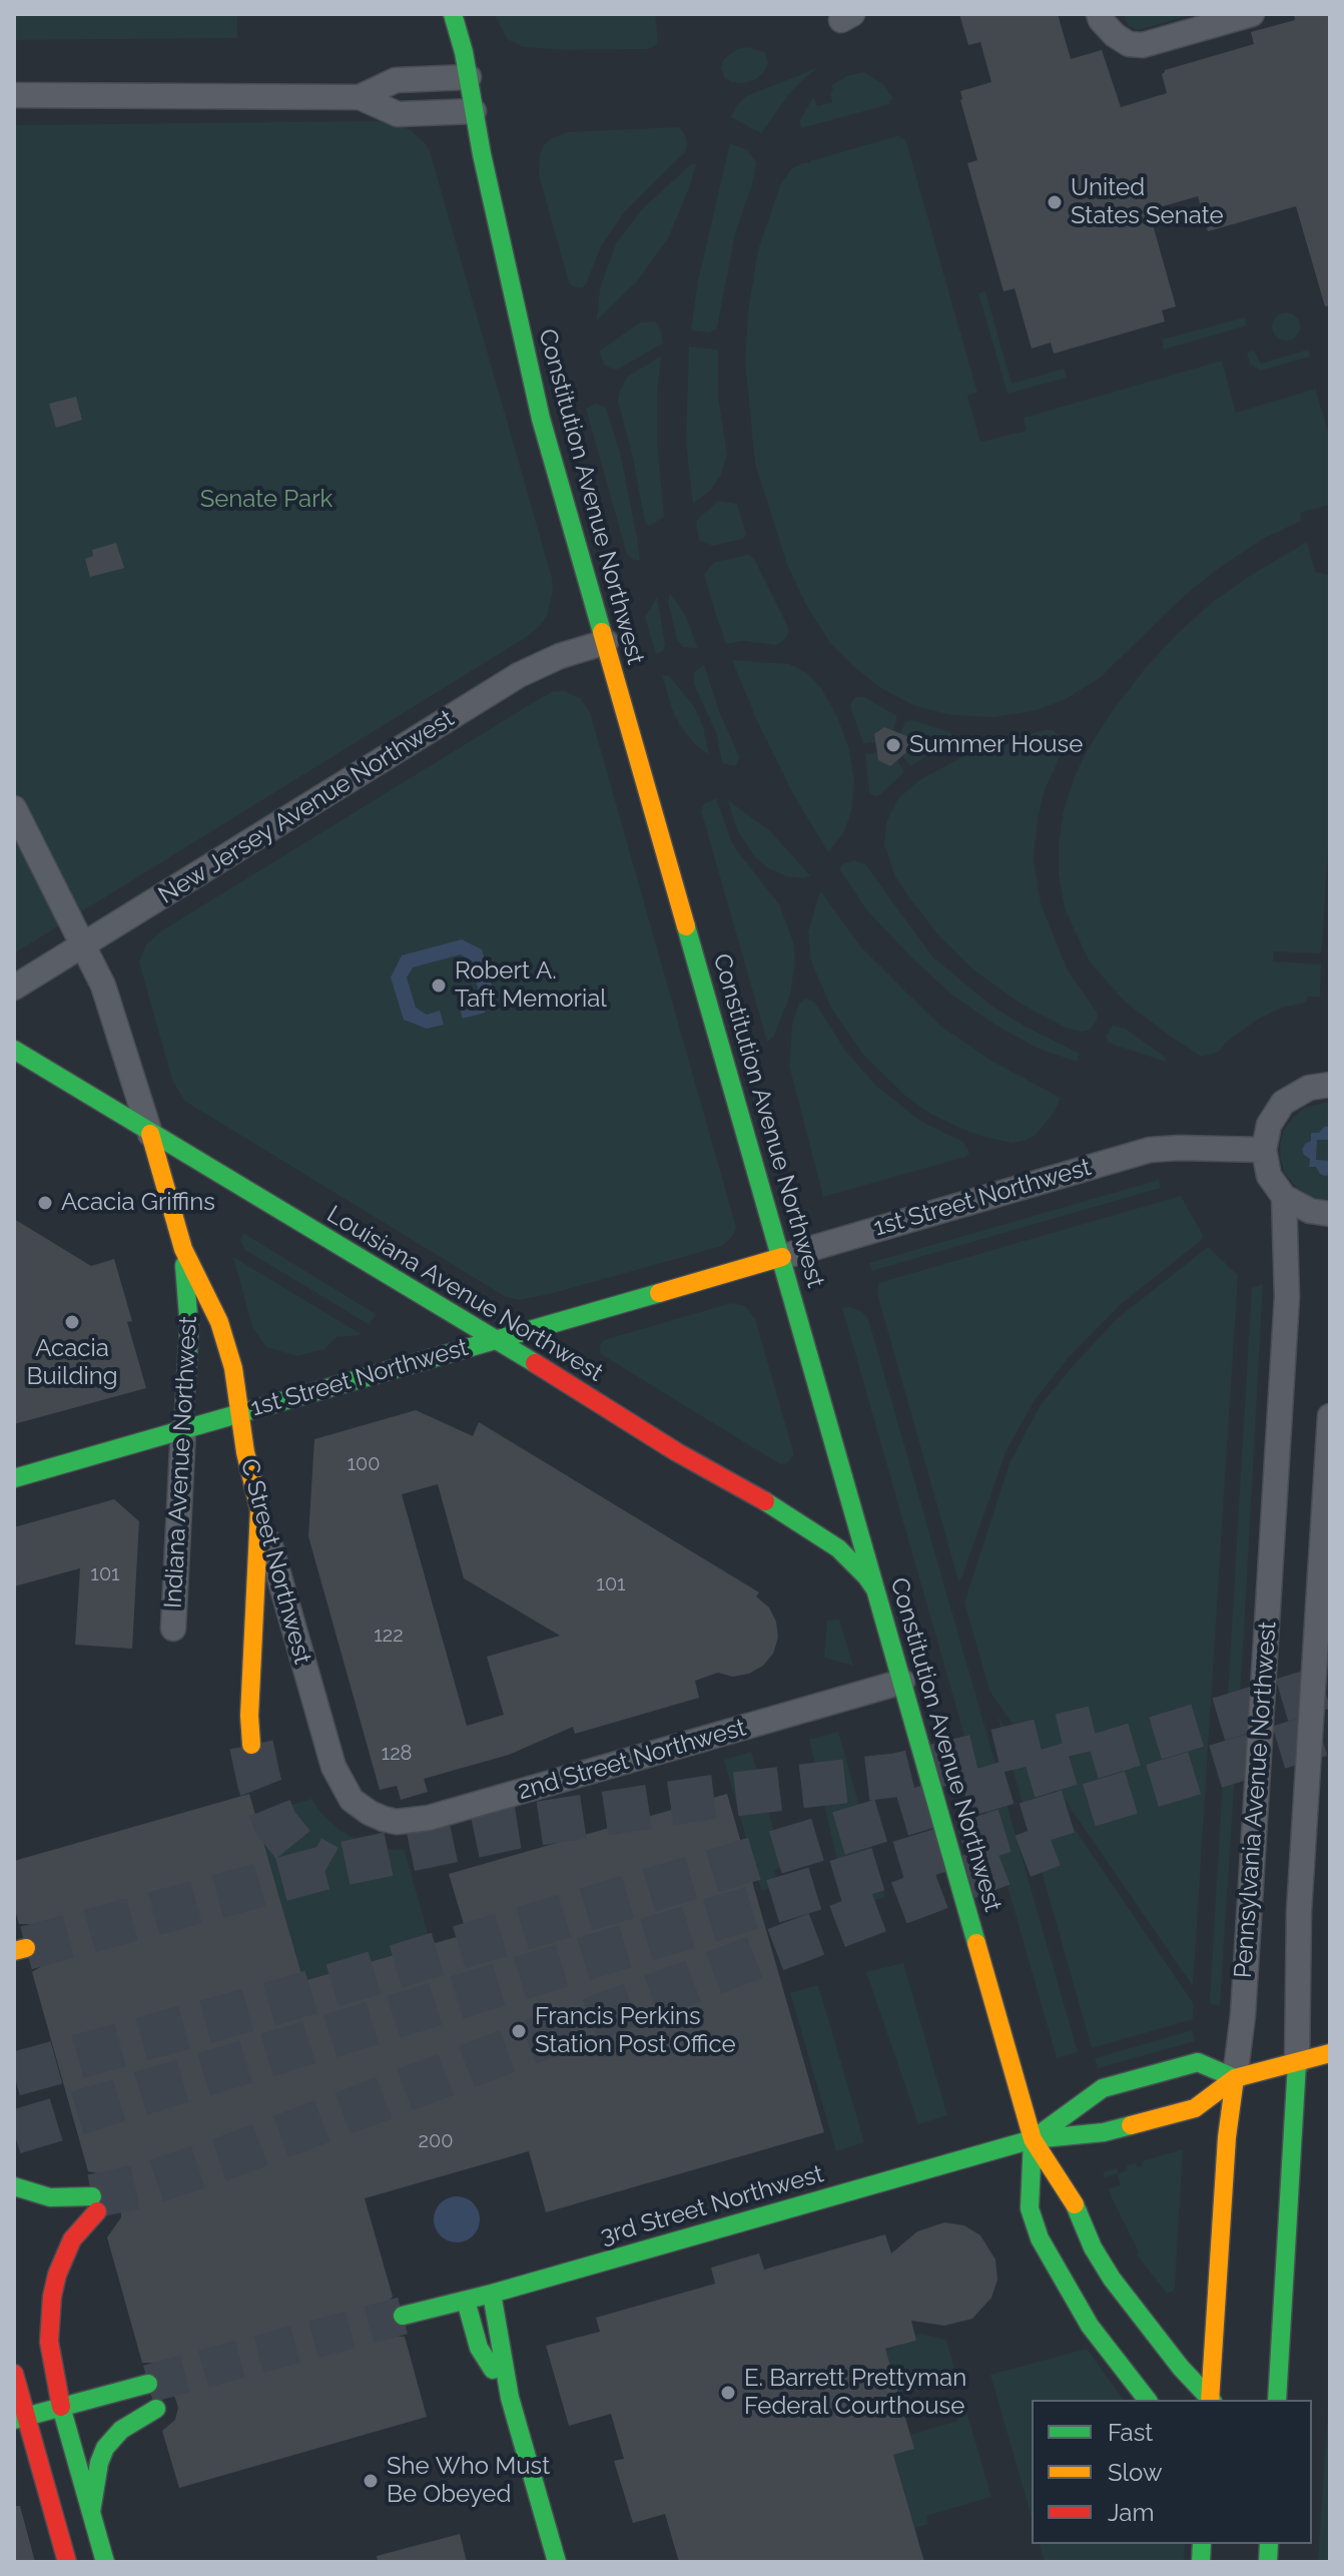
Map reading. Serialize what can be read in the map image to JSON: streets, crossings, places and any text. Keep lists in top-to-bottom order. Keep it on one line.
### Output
{"streets":{"main road":["Constitution Avenue Northwest","1st Street Northwest","Louisiana Avenue Northwest","Indiana Avenue Northwest","C Street Northwest","Pennsylvania Avenue Northwest","3rd Street Northwest"],"street":["New Jersey Avenue Northwest","2nd Street Northwest"]},"crossings":[["Constitution Avenue Northwest","New Jersey Avenue Northwest"],["Constitution Avenue Northwest","1st Street Northwest"],["Constitution Avenue Northwest","Louisiana Avenue Northwest"],["Constitution Avenue Northwest","2nd Street Northwest"],["Constitution Avenue Northwest","3rd Street Northwest"],["New Jersey Avenue Northwest","C Street Northwest"],["1st Street Northwest","Louisiana Avenue Northwest"],["1st Street Northwest","Indiana Avenue Northwest"],["1st Street Northwest","C Street Northwest"],["Louisiana Avenue Northwest","C Street Northwest"],["Indiana Avenue Northwest","C Street Northwest"],["C Street Northwest","2nd Street Northwest"],["Pennsylvania Avenue Northwest","3rd Street Northwest"]],"parks":["Senate Park"],"places":["United States Senate","Summer House","Robert A. Taft Memorial","Acacia Griffins","Acacia Building","Francis Perkins Station Post Office","E. Barrett Prettyman Federal Courthouse","She Who Must Be Obeyed"],"house_numbers":["100","101","101","122","128","200"],"legend":["Fast","Slow","Jam"]}
